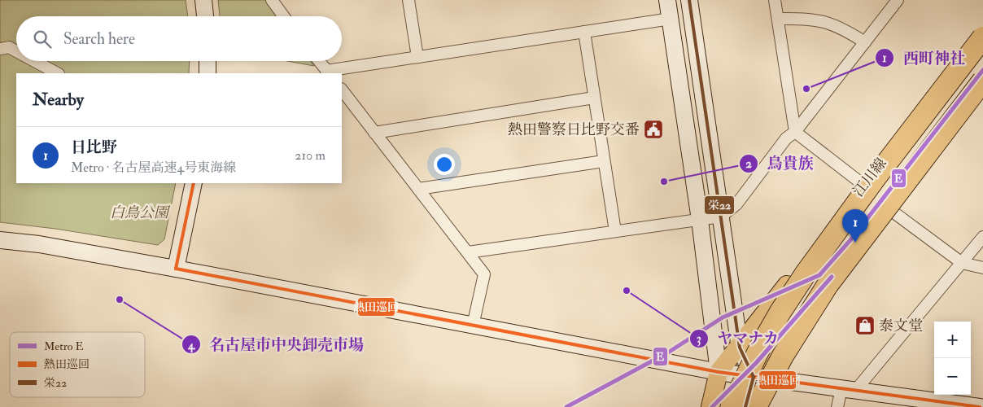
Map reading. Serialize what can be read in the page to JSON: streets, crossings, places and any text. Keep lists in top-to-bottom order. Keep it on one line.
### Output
{"streets":{"main road":["江川線"]},"parks":["白鳥公園"],"places":{"other":["西町神社","鳥貴族","ヤマナカ","名古屋市中央卸売市場"],"public building":["熱田警察日比野交番"],"shop":["泰文堂"]},"lines":["transit line 栄22","metro line E","transit line 熱田巡回"],"legend":["Metro E","熱田巡回","栄22"],"page":{"search":"Search here","heading":"Nearby","list":[{"mark":"1","name":"日比野","note":"Metro · 名古屋高速4号東海線","value":"210 m"}],"pins":"1","map_buttons":["+","−"]}}
